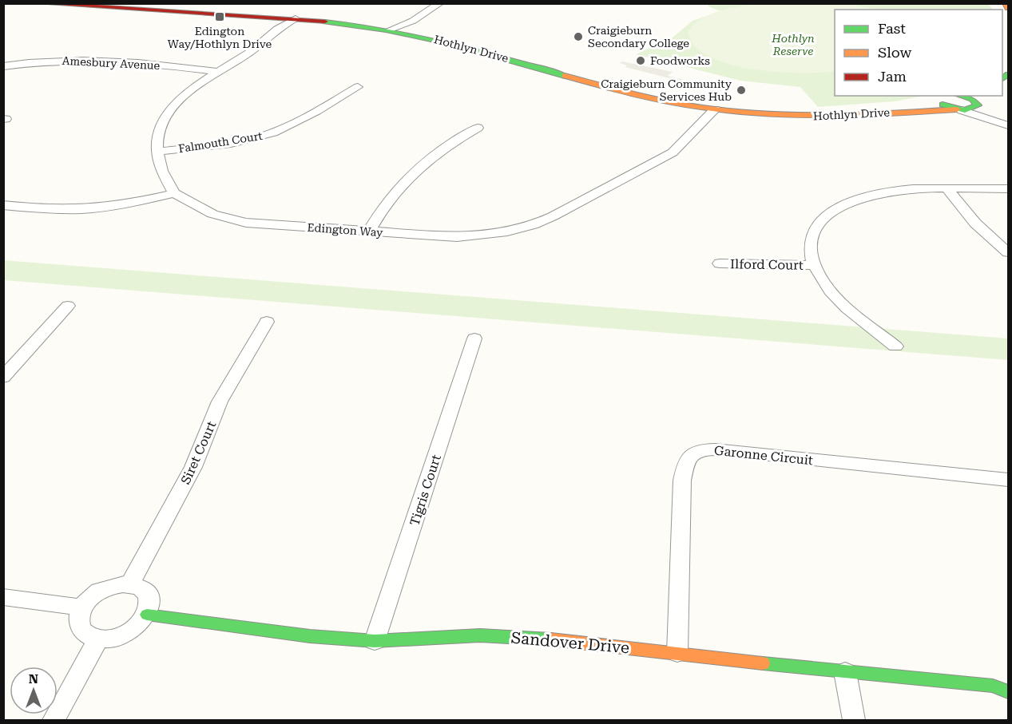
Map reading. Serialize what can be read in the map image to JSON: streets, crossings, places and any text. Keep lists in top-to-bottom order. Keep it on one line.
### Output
{"streets":{"street":["Hothlyn Drive","Amesbury Avenue","Falmouth Court","Edington Way","Ilford Court","Siret Court","Garonne Circuit","Tigris Court","Sandover Drive"]},"crossings":[["Hothlyn Drive","Edington Way"],["Amesbury Avenue","Edington Way"],["Falmouth Court","Edington Way"],["Siret Court","Sandover Drive"],["Garonne Circuit","Sandover Drive"],["Tigris Court","Sandover Drive"]],"parks":["Hothlyn Reserve"],"places":{"transit":["Edington Way/Hothlyn Drive"],"other":["Craigieburn Secondary College","Foodworks","Craigieburn Community Services Hub"]},"legend":["Fast","Slow","Jam"],"north":"top"}
